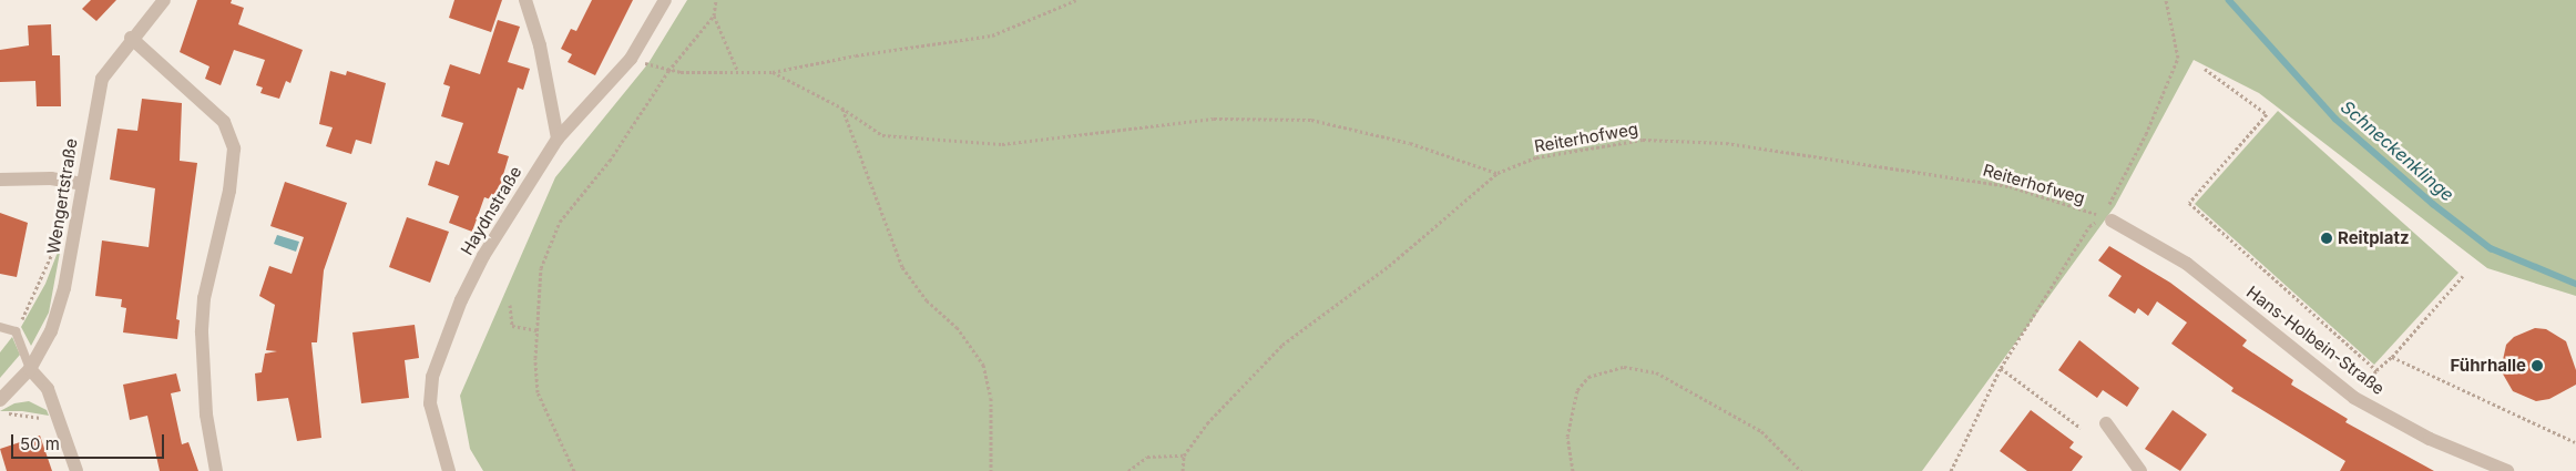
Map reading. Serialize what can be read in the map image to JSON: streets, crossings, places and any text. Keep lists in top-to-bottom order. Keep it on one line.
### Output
{"streets":{"street":["Wengertstraße","Haydnstraße","Hans-Holbein-Straße"],"path":["Reiterhofweg"]},"crossings":[["Reiterhofweg","Hans-Holbein-Straße"]],"water":["Schneckenklinge"],"places":["Reitplatz","Führhalle"],"scale_bar":"50 m"}
